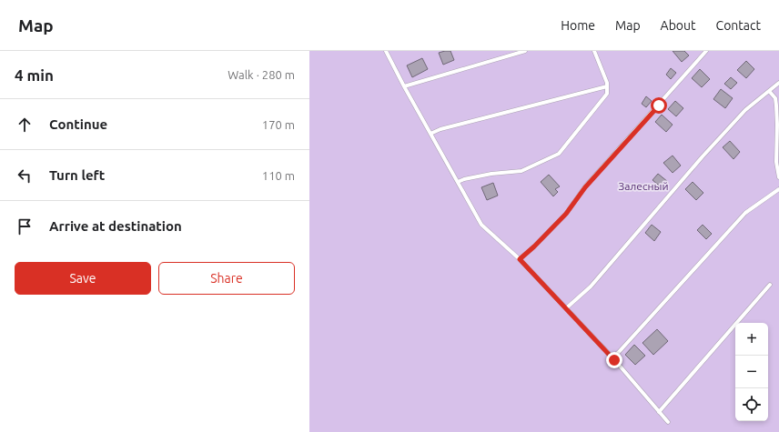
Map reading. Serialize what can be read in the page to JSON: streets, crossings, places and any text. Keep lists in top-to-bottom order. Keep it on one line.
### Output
{"parks":["Залесный"],"page":{"header":"Map","nav":["Home","Map","About","Contact"],"heading":["4 min","Walk · 280 m"],"list":[["Continue","170 m"],["Turn left","110 m"],"Arrive at destination"],"buttons":["Save","Share"],"map_buttons":["+","−"]}}
